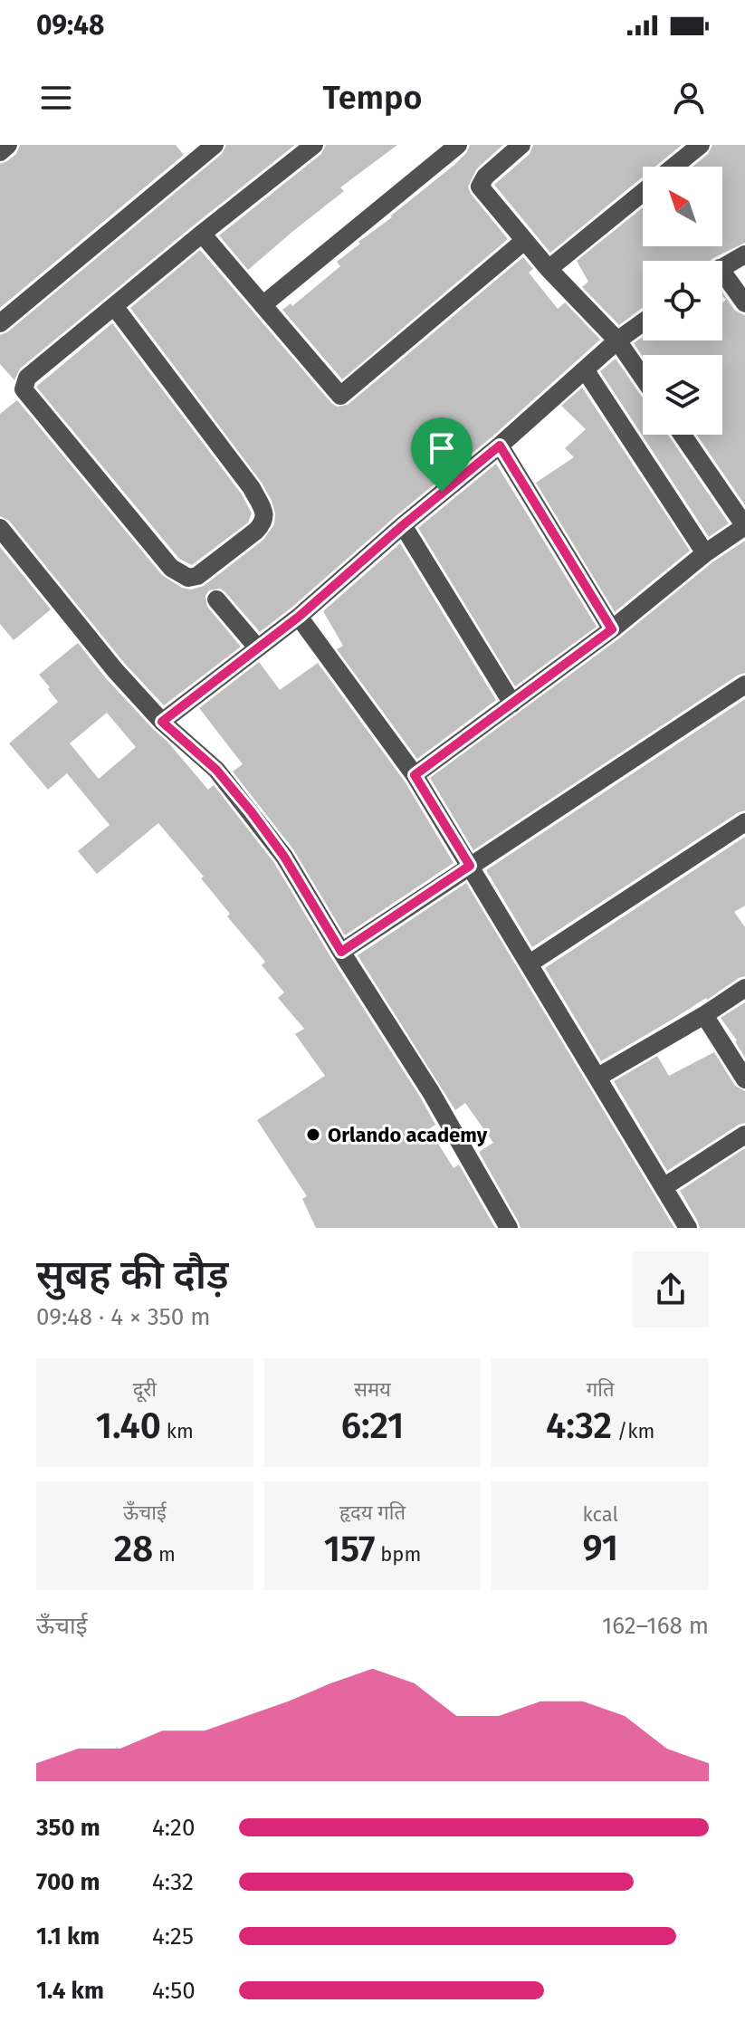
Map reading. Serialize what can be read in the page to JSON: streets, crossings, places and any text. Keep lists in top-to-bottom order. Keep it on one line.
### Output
{"places":["Orlando academy"],"north":"top left","page":{"status":"09:48","header":"Tempo","heading":["सुबह की दौड़","09:48 · 4 × 350 m"],"stats":[["दूरी","1.40 km"],["समय","6:21"],["गति","4:32 /km"],["ऊँचाई","28 m"],["हृदय गति","157 bpm"],["kcal","91"]],"chart":["ऊँचाई","162–168 m"],"list":[{"name":"350 m","note":"4:20"},{"name":"700 m","note":"4:32"},{"name":"1.1 km","note":"4:25"},{"name":"1.4 km","note":"4:50"}]}}
